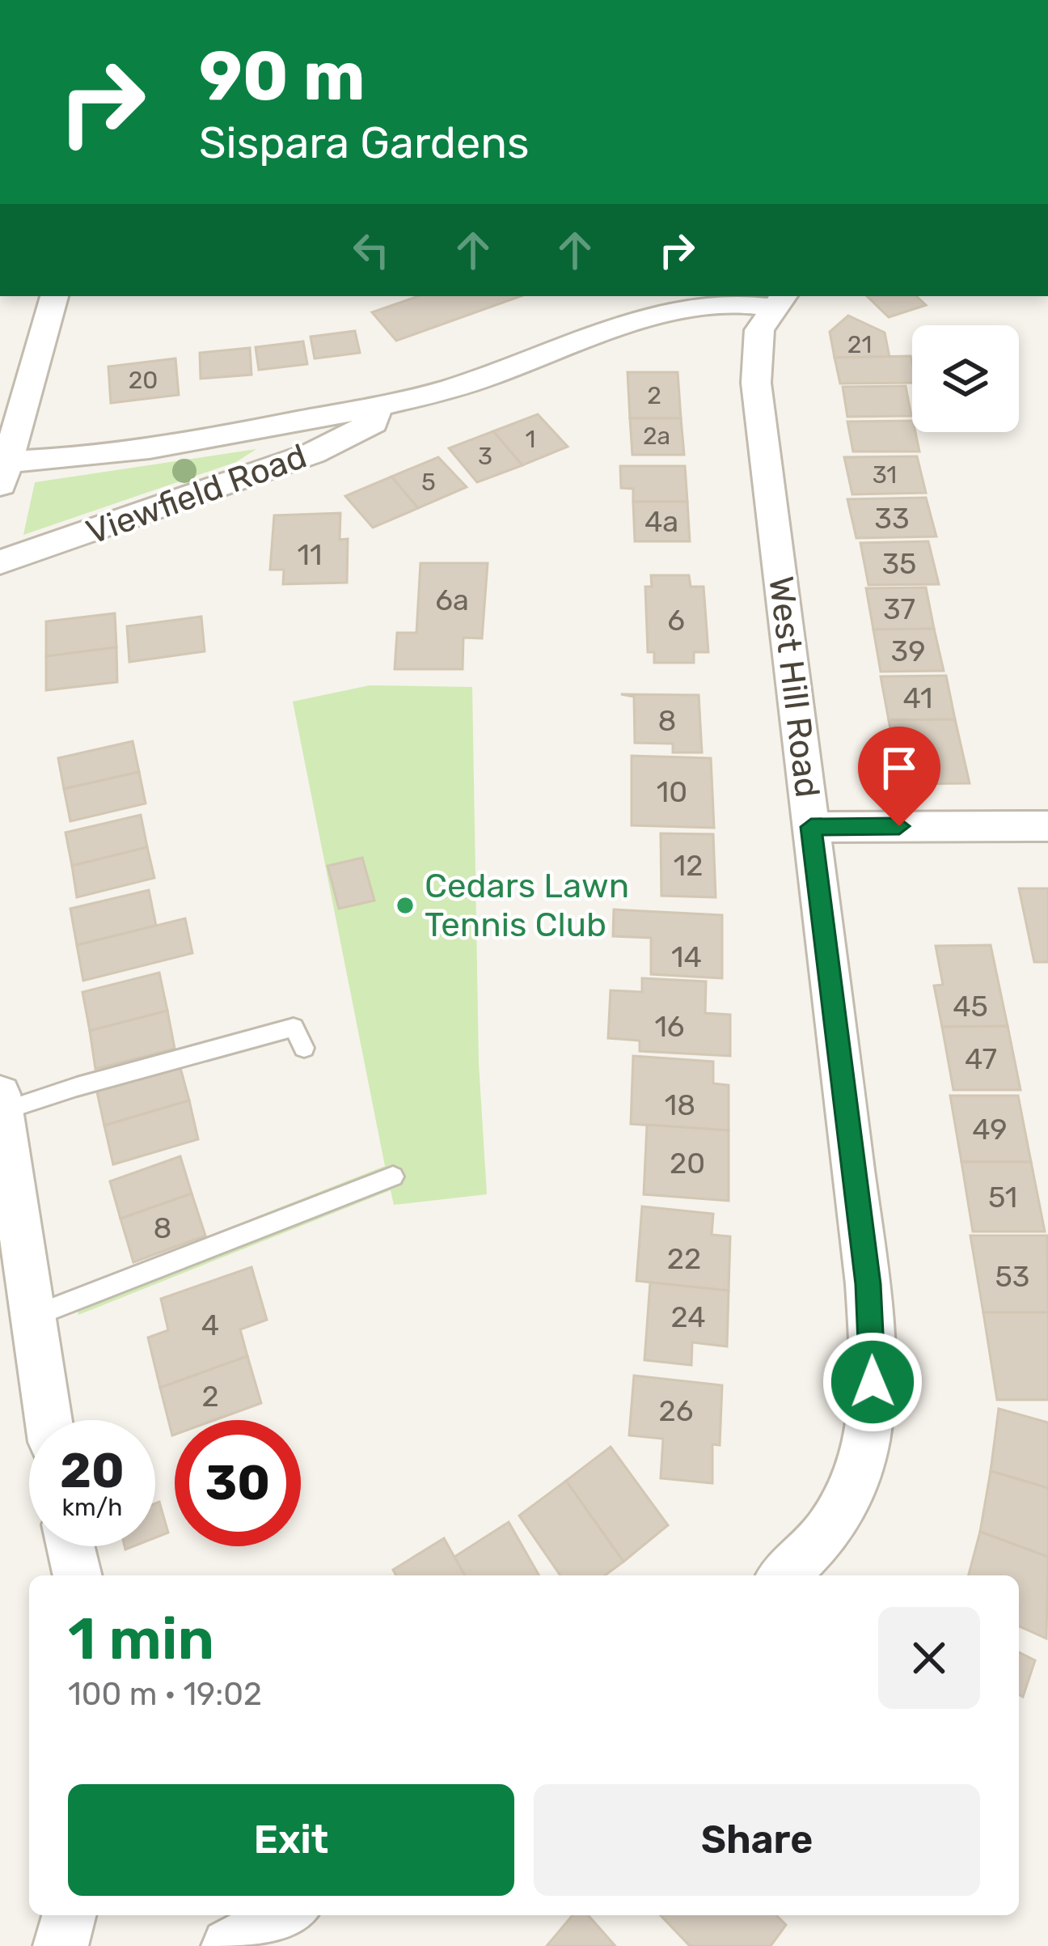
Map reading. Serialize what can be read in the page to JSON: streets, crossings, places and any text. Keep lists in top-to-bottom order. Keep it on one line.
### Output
{"streets":{"street":["Viewfield Road","West Hill Road"]},"crossings":[["Viewfield Road","West Hill Road"]],"places":["Cedars Lawn Tennis Club"],"house_numbers":["21","20","2","2a","1","3","31","5","33","4a","11","35","6a","37","6","39","41","8","10","12","14","45","16","47","18","49","20","51","8","22","53","24","4","2","26"],"page":{"turn":["90 m","Sispara Gardens"],"speed":"20 km/h","limit":"30","heading":["1 min","100 m · 19:02"],"buttons":["Exit","Share"]}}
